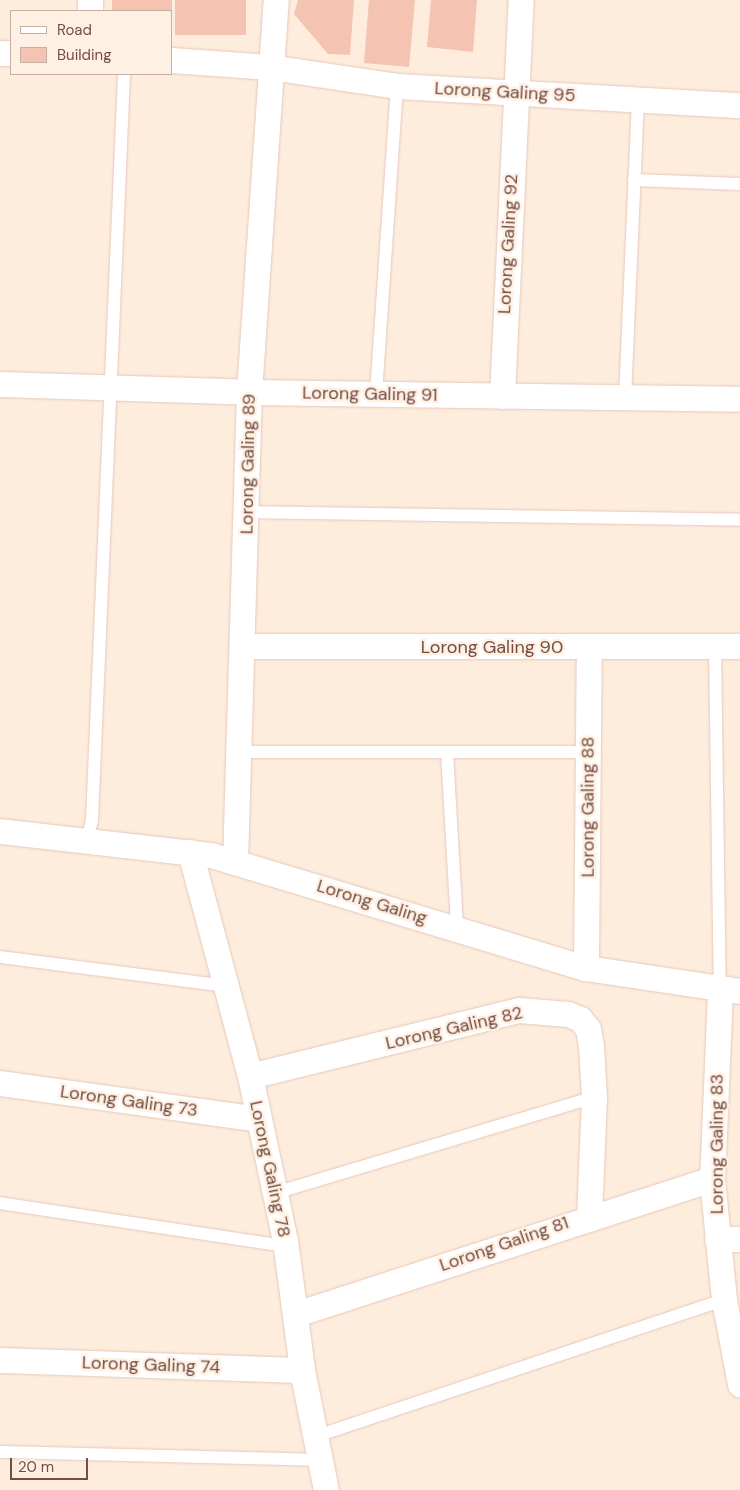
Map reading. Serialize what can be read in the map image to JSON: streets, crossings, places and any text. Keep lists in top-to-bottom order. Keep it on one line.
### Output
{"streets":{"street":["Lorong Galing 95","Lorong Galing 92","Lorong Galing 91","Lorong Galing 89","Lorong Galing 90","Lorong Galing 88","Lorong Galing","Lorong Galing 82","Lorong Galing 73","Lorong Galing 83","Lorong Galing 78","Lorong Galing 81","Lorong Galing 74"]},"crossings":[["Lorong Galing 95","Lorong Galing 92"],["Lorong Galing 95","Lorong Galing 89"],["Lorong Galing 92","Lorong Galing 91"],["Lorong Galing 91","Lorong Galing 89"],["Lorong Galing 89","Lorong Galing 90"],["Lorong Galing 89","Lorong Galing"],["Lorong Galing 90","Lorong Galing 88"],["Lorong Galing 88","Lorong Galing"],["Lorong Galing","Lorong Galing 83"],["Lorong Galing","Lorong Galing 78"],["Lorong Galing 82","Lorong Galing 78"],["Lorong Galing 82","Lorong Galing 81"],["Lorong Galing 73","Lorong Galing 78"],["Lorong Galing 83","Lorong Galing 81"],["Lorong Galing 78","Lorong Galing 81"],["Lorong Galing 78","Lorong Galing 74"]],"legend":["Road","Building"],"scale_bar":"20 m"}
